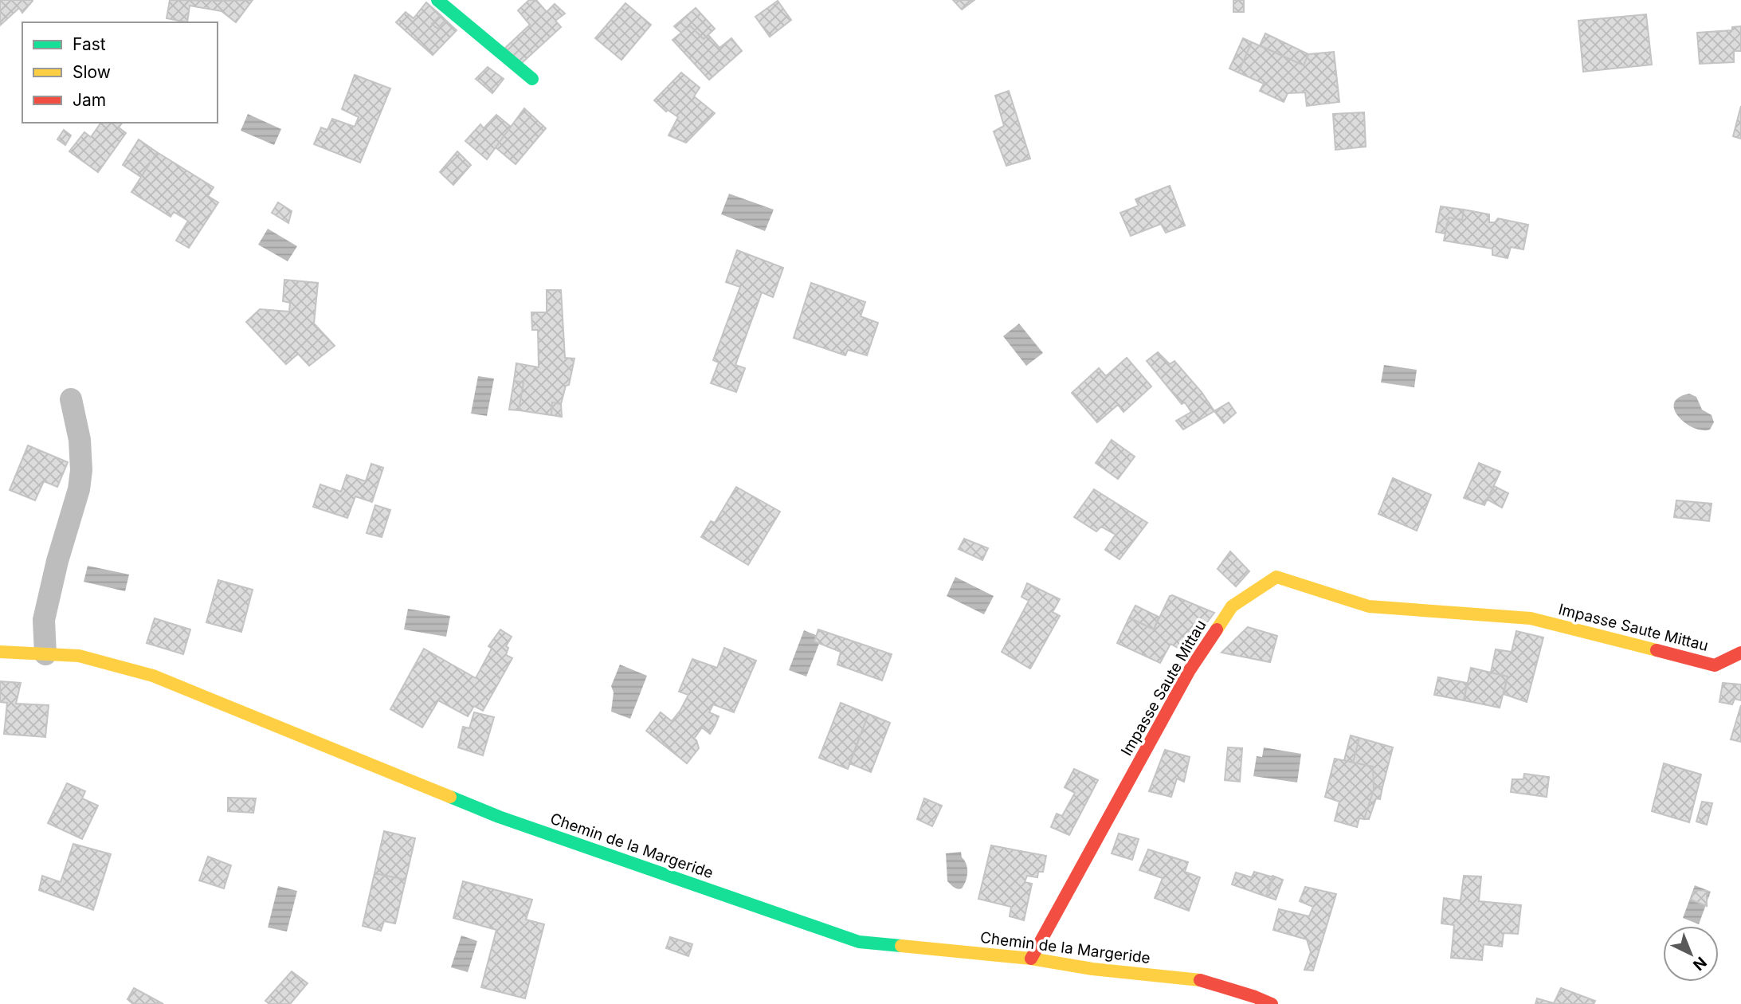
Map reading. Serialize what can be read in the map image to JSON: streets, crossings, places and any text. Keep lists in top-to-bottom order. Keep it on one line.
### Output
{"streets":{"street":["Impasse Saute Mittau","Chemin de la Margeride"]},"crossings":[["Impasse Saute Mittau","Chemin de la Margeride"]],"legend":["Fast","Slow","Jam"],"north":"bottom right"}
